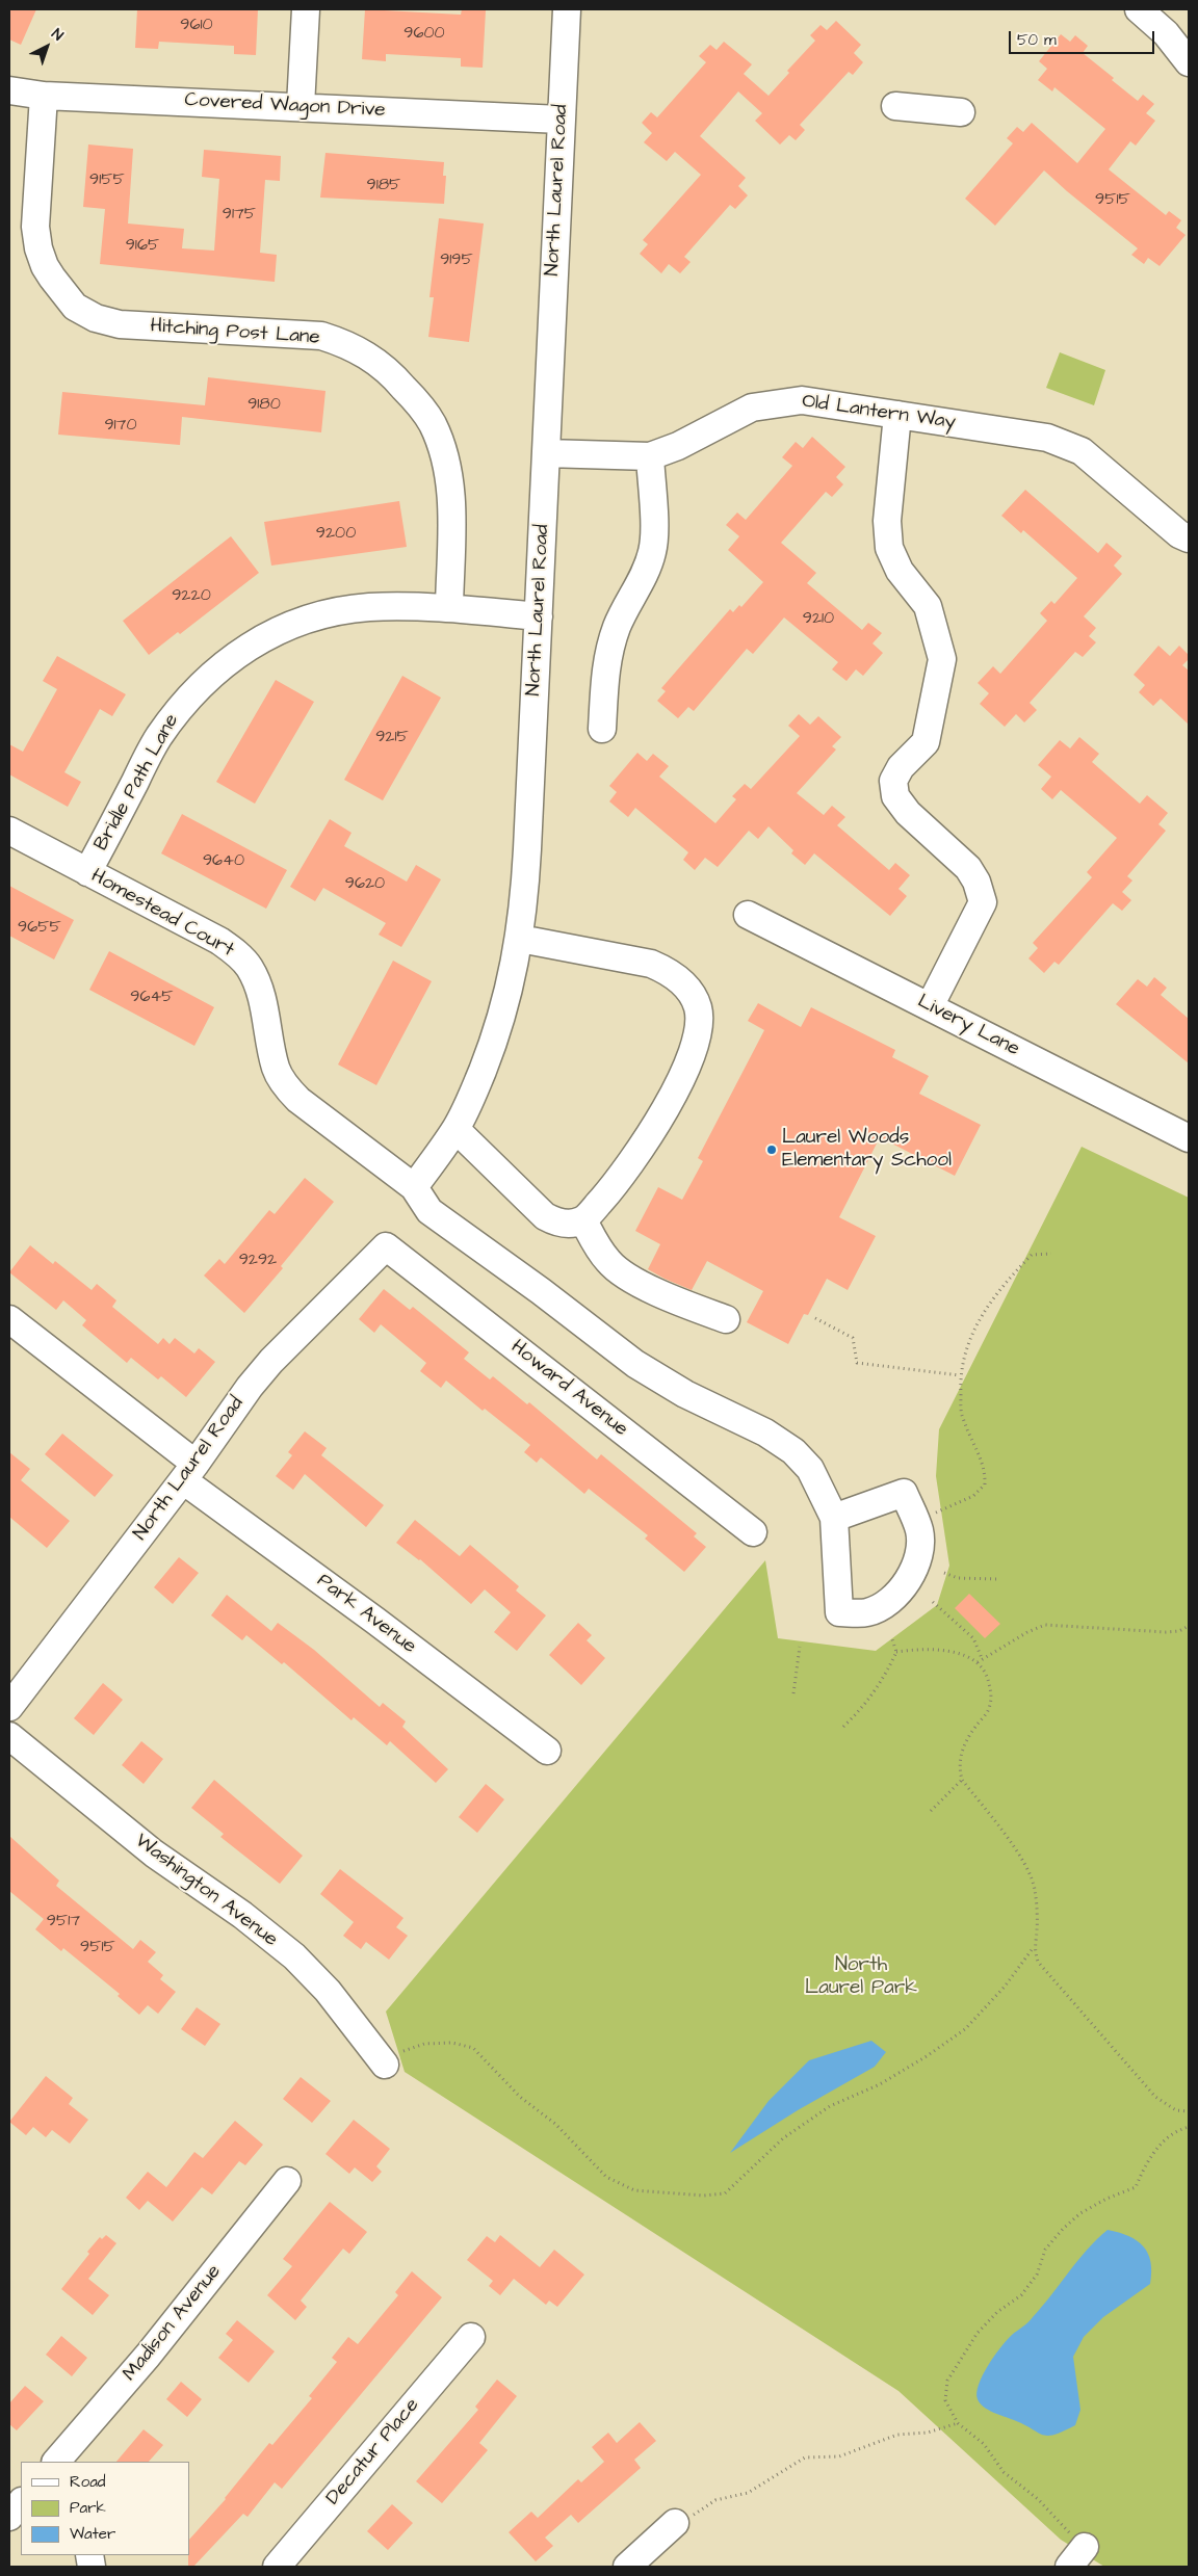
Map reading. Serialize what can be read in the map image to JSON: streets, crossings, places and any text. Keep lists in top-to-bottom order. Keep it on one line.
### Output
{"streets":{"street":["Covered Wagon Drive","North Laurel Road","Hitching Post Lane","Old Lantern Way","Bridle Path Lane","Homestead Court","Livery Lane","Howard Avenue","Park Avenue","Washington Avenue","Madison Avenue","Decatur Place"]},"crossings":[["Covered Wagon Drive","North Laurel Road"],["Covered Wagon Drive","Hitching Post Lane"],["North Laurel Road","Old Lantern Way"],["North Laurel Road","Bridle Path Lane"],["North Laurel Road","Homestead Court"],["North Laurel Road","Howard Avenue"],["North Laurel Road","Park Avenue"],["Hitching Post Lane","Bridle Path Lane"],["Bridle Path Lane","Homestead Court"]],"parks":["North Laurel Park"],"places":["Laurel Woods Elementary School"],"house_numbers":["9610","9600","9155","9185","9515","9175","9165","9195","9180","9170","9200","9220","9210","9215","9640","9620","9655","9645","9292","9517","9515"],"legend":["Road","Park","Water"],"scale_bar":"50 m","north":"top right"}
